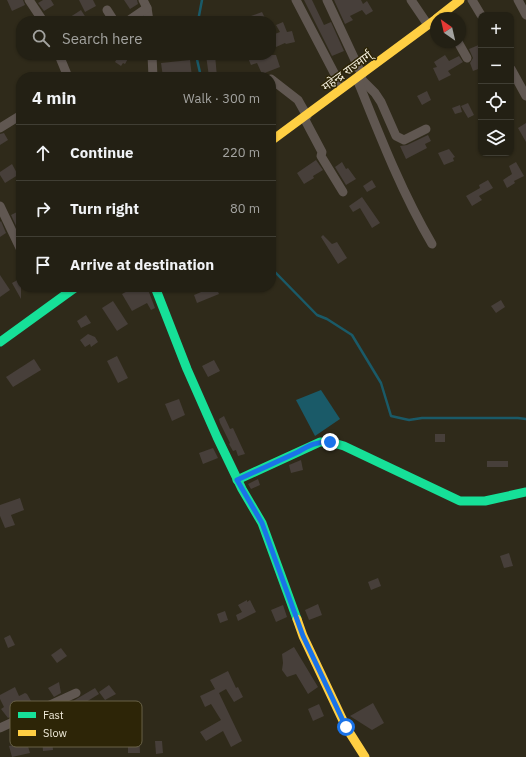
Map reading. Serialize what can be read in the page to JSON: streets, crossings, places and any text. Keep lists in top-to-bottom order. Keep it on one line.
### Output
{"streets":{"main road":["महेन्द्र राज्मार्ग्"]},"legend":["Fast","Slow"],"north":"top left","page":{"map_buttons":["+","−"],"search":"Search here","heading":["4 min","Walk · 300 m"],"list":[["Continue","220 m"],["Turn right","80 m"],"Arrive at destination"]}}
